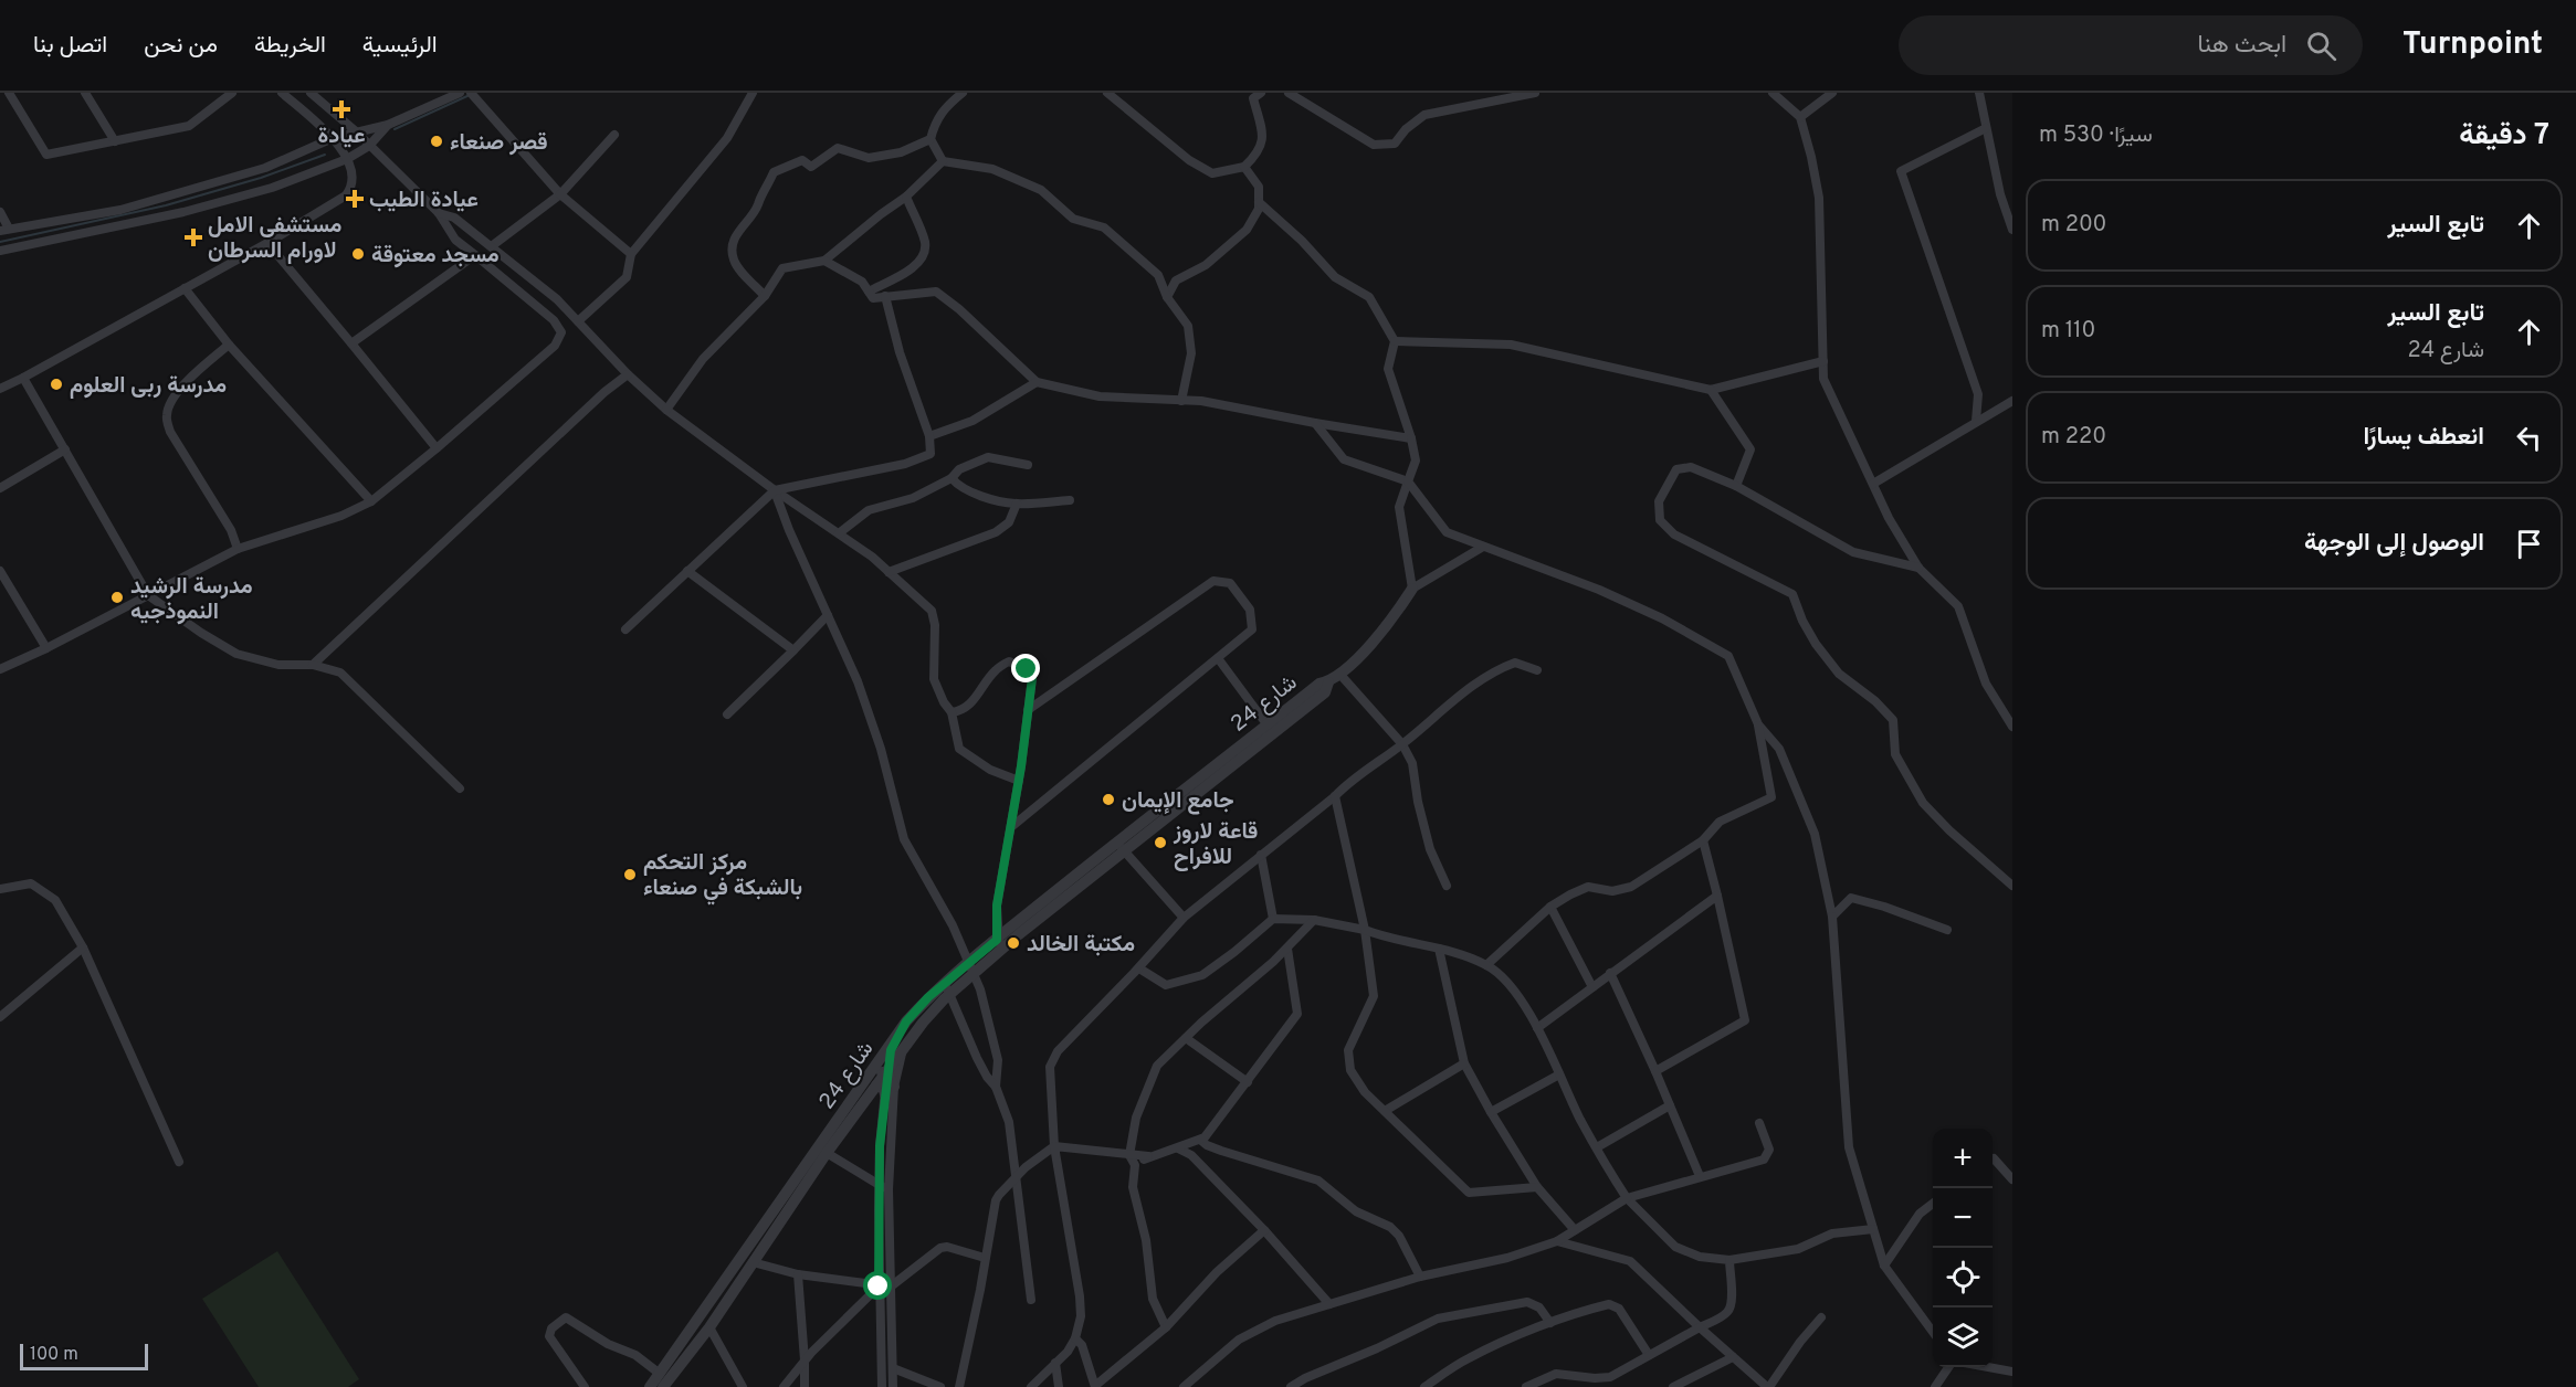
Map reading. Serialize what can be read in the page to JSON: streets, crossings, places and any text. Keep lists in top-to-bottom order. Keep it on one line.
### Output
{"streets":{"street":["شارع 24"]},"places":{"health":["عيادة","عيادة الطيب","مستشفى الامل لاورام السرطان"],"other":["قصر صنعاء","مسجد معتوقة","مدرسة ربى العلوم","مدرسة الرشيد النموذجيه","جامع الإيمان","قاعة لاروز للافراح","مركز التحكم بالشبكة في صنعاء","مكتبة الخالد"]},"scale_bar":"100 m","page":{"header":"Turnpoint","search":"ابحث هنا","nav":["الرئيسية","الخريطة","من نحن","اتصل بنا"],"heading":["7 دقيقة","سيرًا · 530 m"],"list":[["تابع السير","200 m"],["تابع السير","شارع 24","110 m"],["انعطف يسارًا","220 m"],"الوصول إلى الوجهة"],"map_buttons":["+","−"],"scale":"100 m"}}
